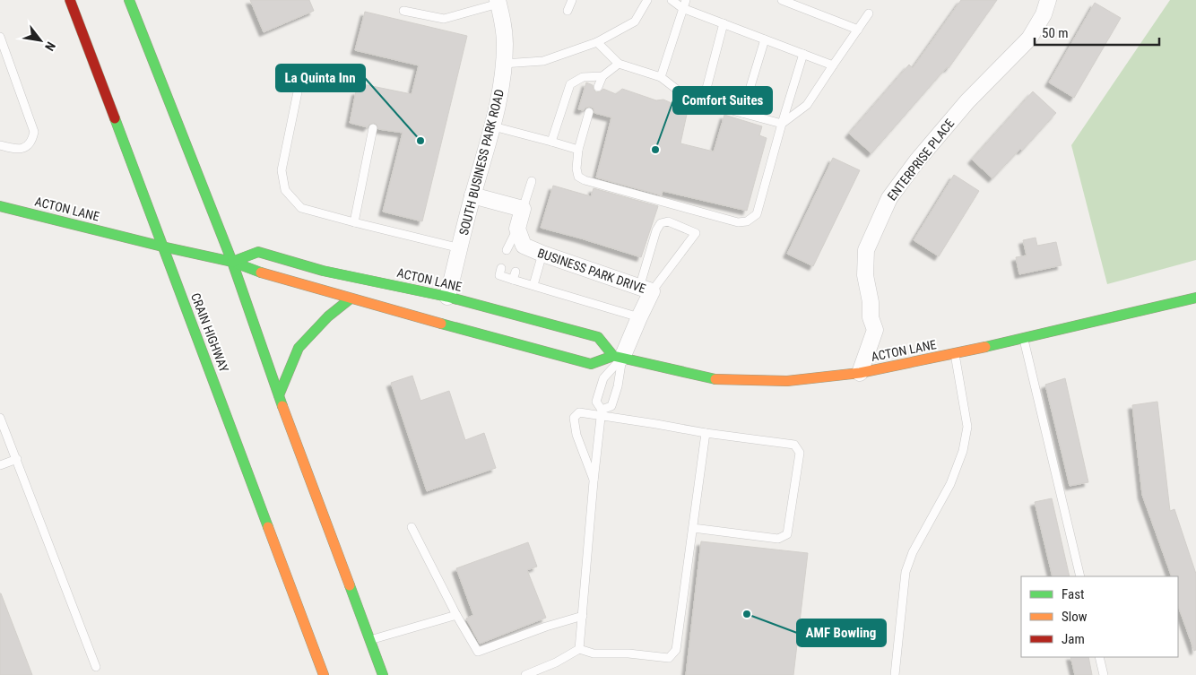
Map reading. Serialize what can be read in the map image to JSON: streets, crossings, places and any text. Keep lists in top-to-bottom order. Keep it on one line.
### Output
{"streets":{"main road":["ACTON LANE","CRAIN HIGHWAY"],"street":["ENTERPRISE PLACE","SOUTH BUSINESS PARK ROAD","BUSINESS PARK DRIVE"]},"crossings":[["ENTERPRISE PLACE","ACTON LANE"],["SOUTH BUSINESS PARK ROAD","ACTON LANE"],["ACTON LANE","BUSINESS PARK DRIVE"],["ACTON LANE","CRAIN HIGHWAY"]],"places":["La Quinta Inn","Comfort Suites","AMF Bowling"],"legend":["Fast","Slow","Jam"],"scale_bar":"50 m","north":"bottom right"}
